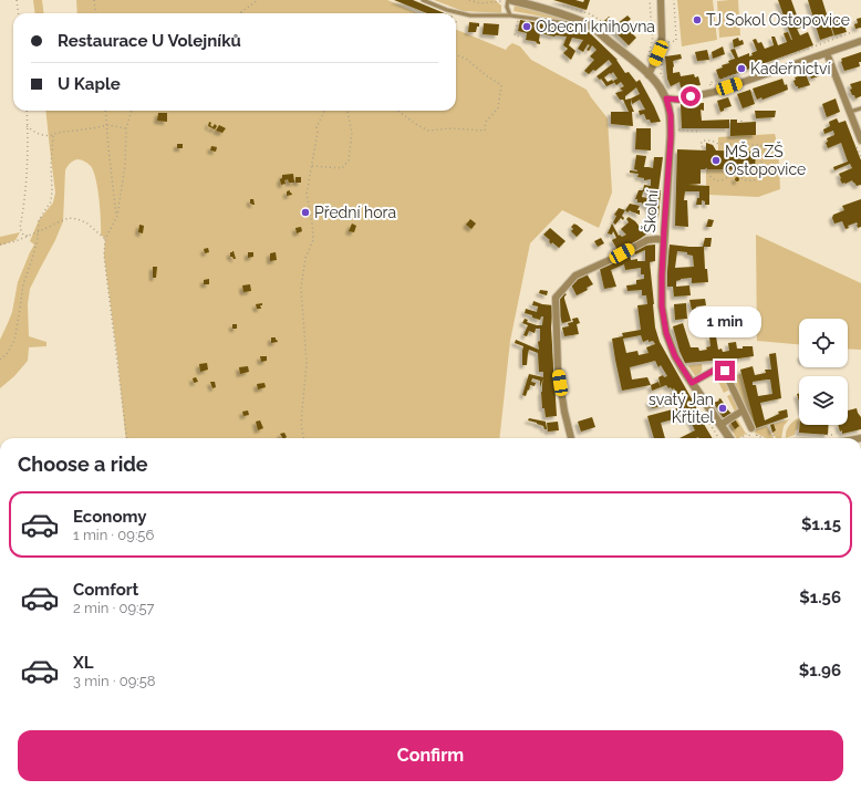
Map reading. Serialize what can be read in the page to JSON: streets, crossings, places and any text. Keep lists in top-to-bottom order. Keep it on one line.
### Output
{"streets":{"street":["Školní"]},"places":["TJ Sokol Ostopovice","Obecní knihovna","Kadeřnictví","MŠ a ZŠ Ostopovice","Přední hora","svatý Jan Křtitel"],"page":{"banner":["Restaurace U Volejníků","U Kaple"],"bubble":"1 min","heading":"Choose a ride","list":[{"name":"Economy","note":"1 min · 09:56","value":"$1.15"},{"name":"Comfort","note":"2 min · 09:57","value":"$1.56"},{"name":"XL","note":"3 min · 09:58","value":"$1.96"}],"buttons":"Confirm"}}
